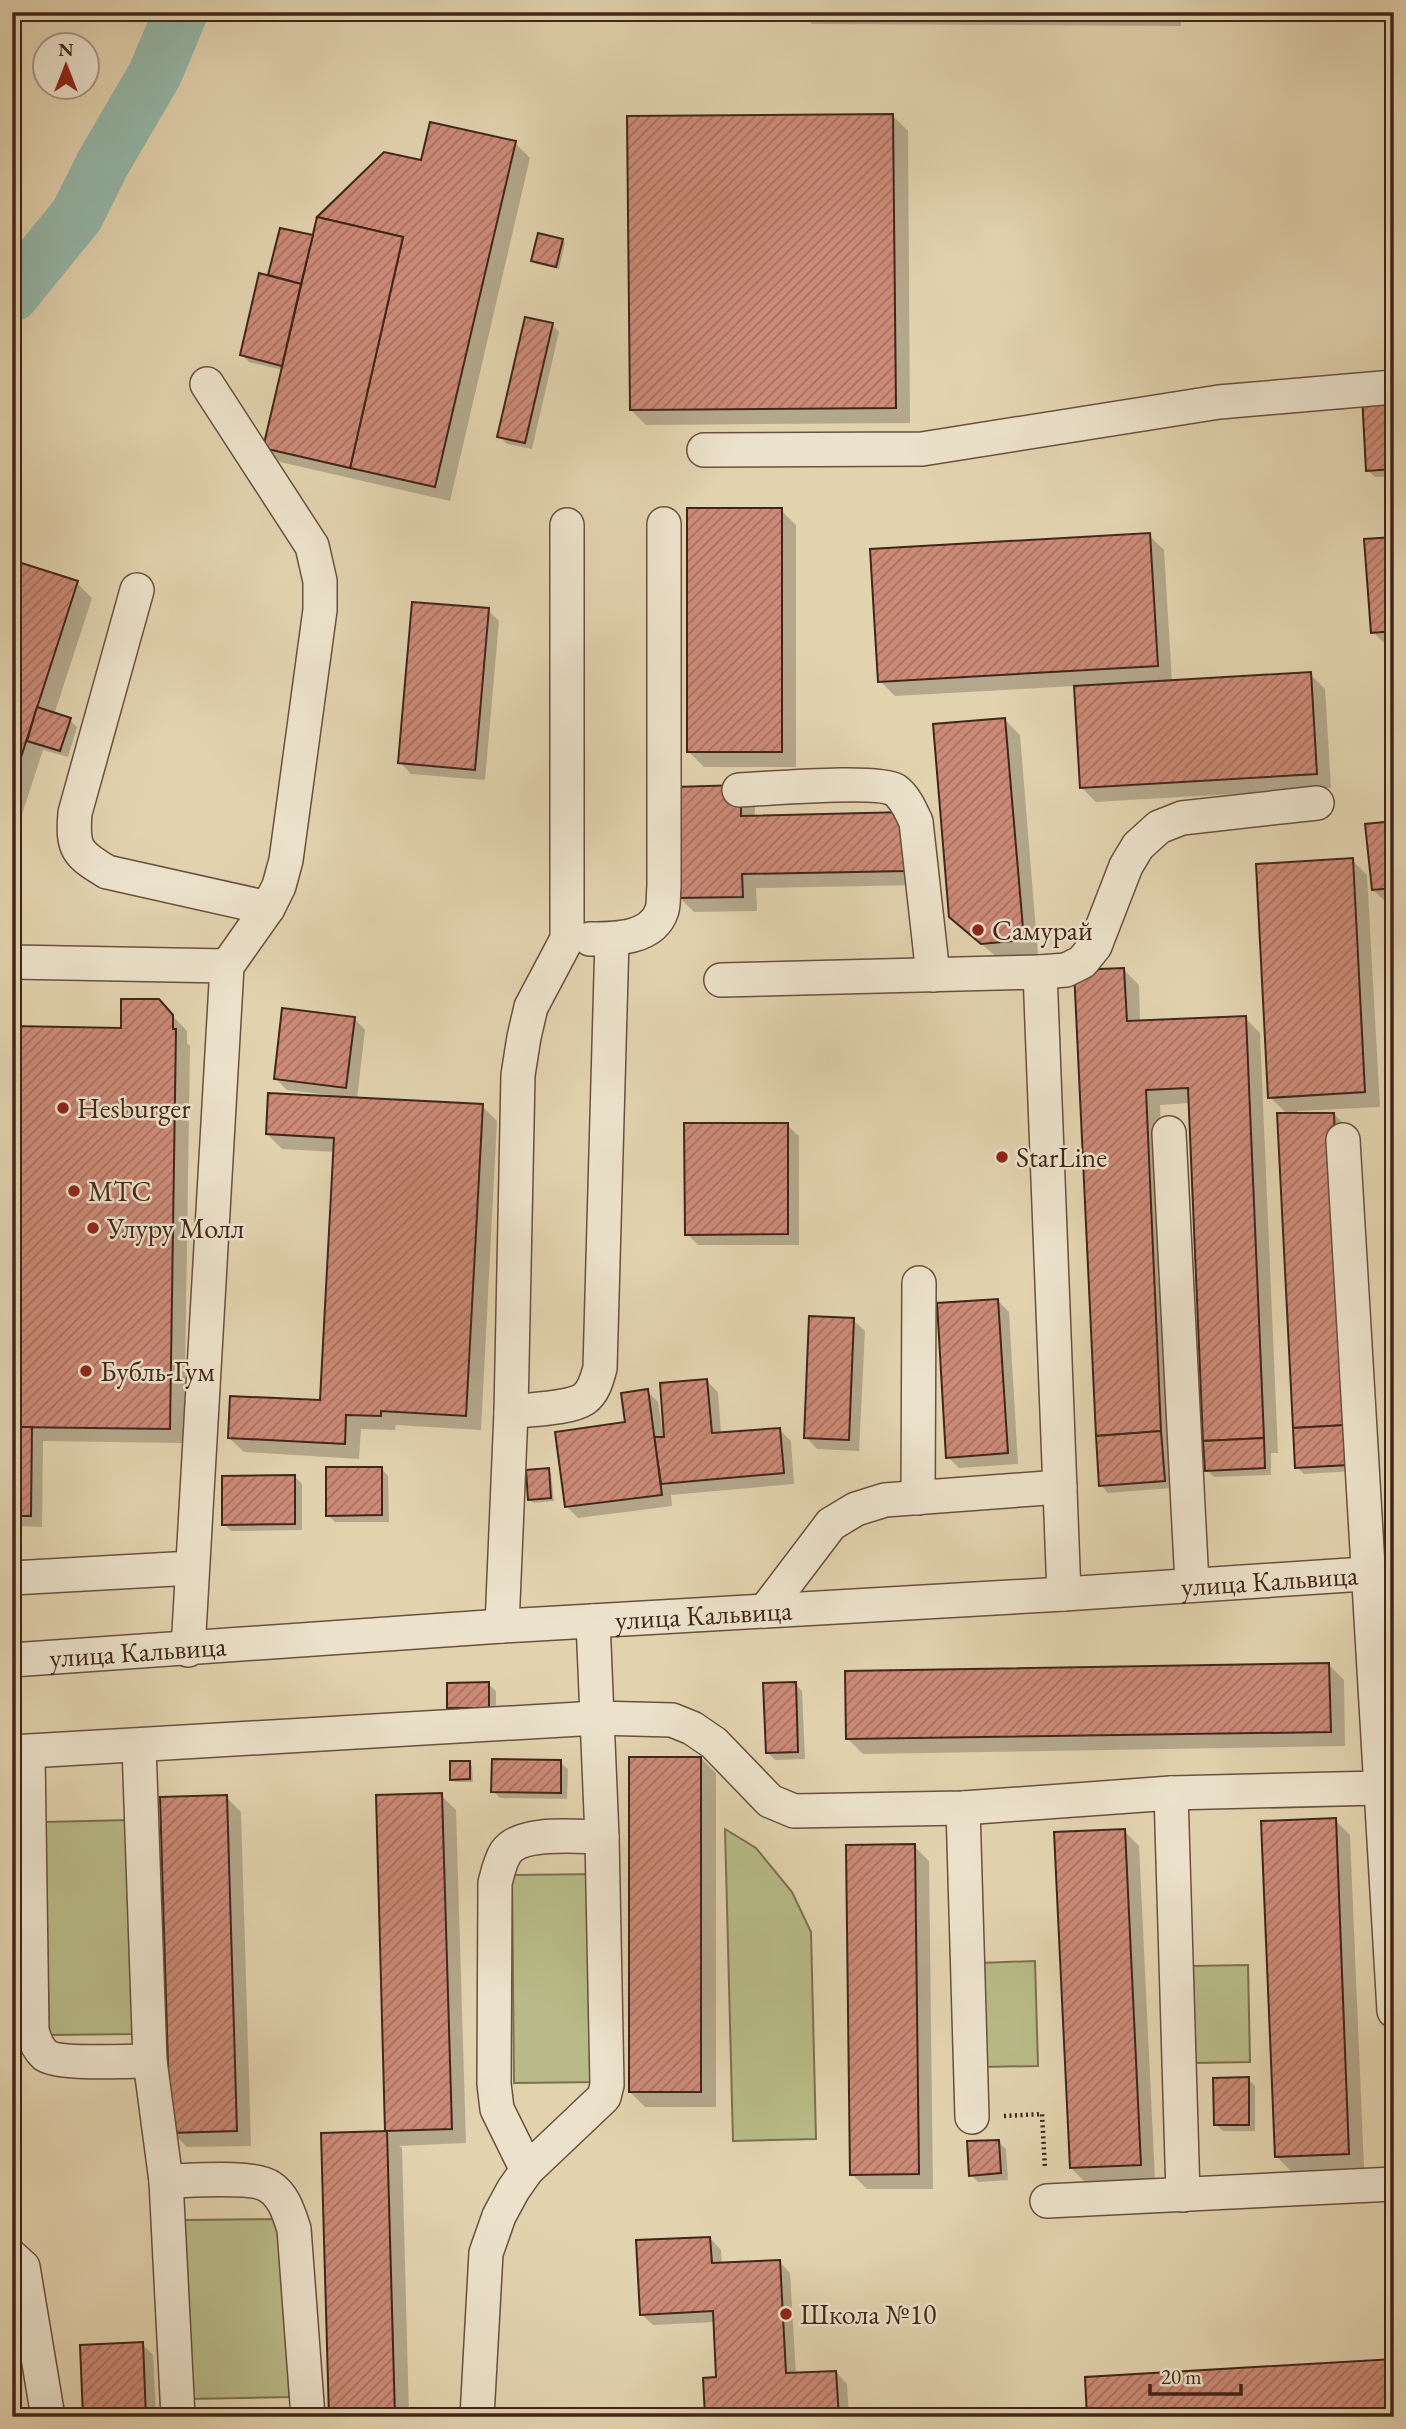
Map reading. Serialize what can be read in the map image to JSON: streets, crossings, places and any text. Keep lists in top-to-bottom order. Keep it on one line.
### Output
{"streets":{"street":["улица Кальвица"]},"places":["Самурай","Hesburger","StarLine","МТС","Улуру Молл","Бубль-Гум","Школа №10"],"scale_bar":"20 m","north":"top"}
